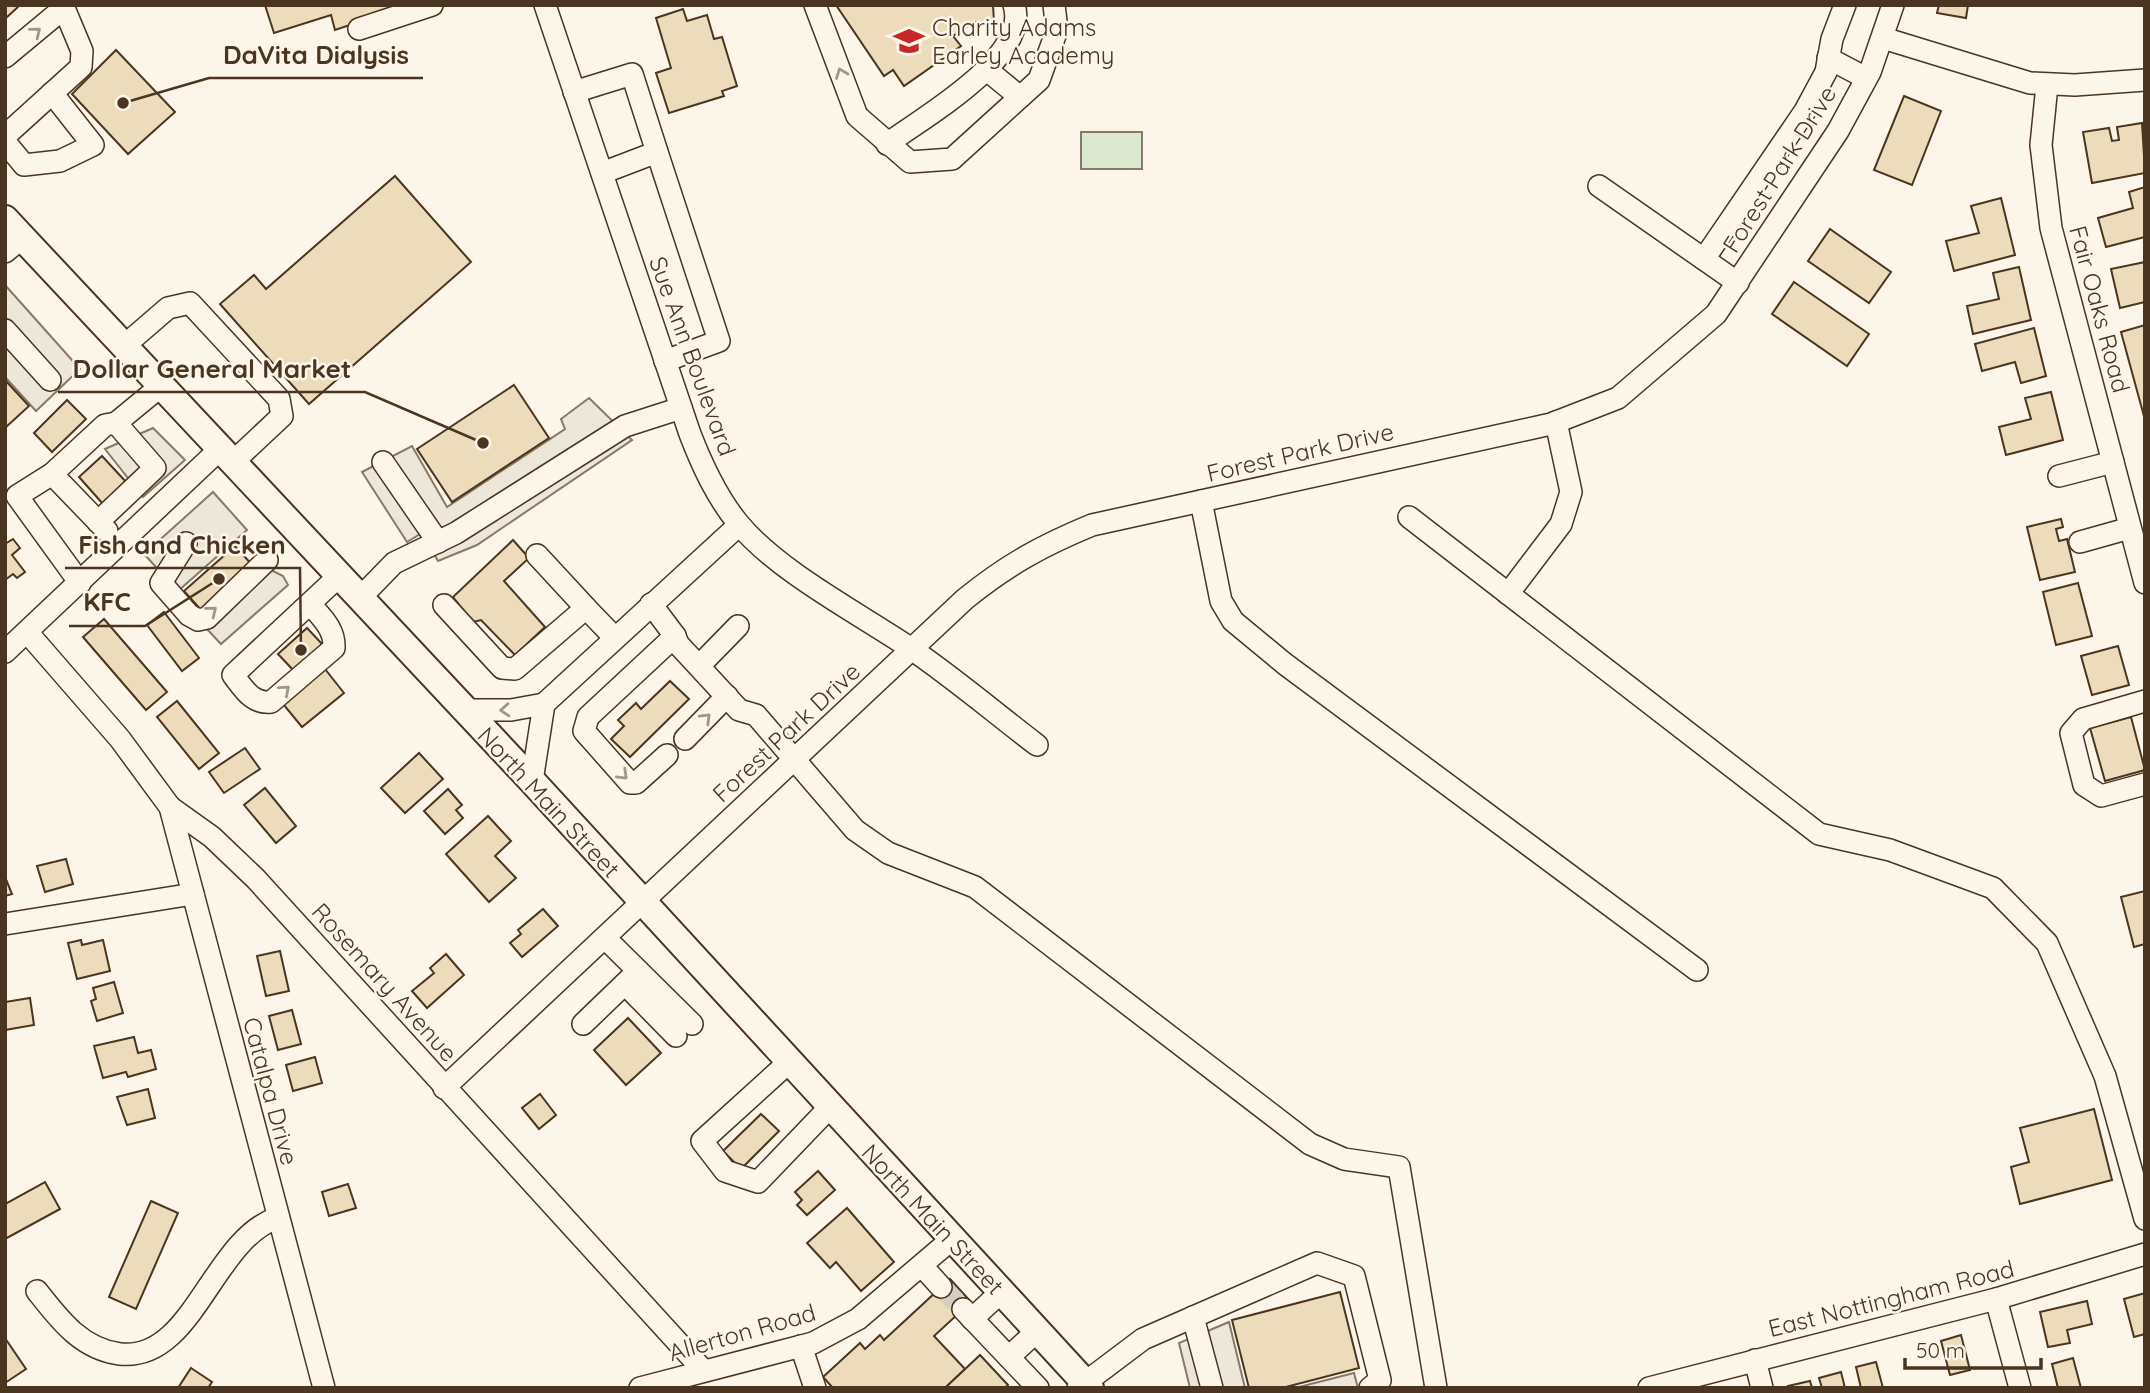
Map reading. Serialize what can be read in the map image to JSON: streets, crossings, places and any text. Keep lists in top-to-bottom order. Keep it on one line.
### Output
{"streets":{"main road":["North Main Street"],"street":["Forest Park Drive","Fair Oaks Road","Sue Ann Boulevard","Rosemary Avenue","Catalpa Drive","East Nottingham Road","Allerton Road"]},"crossings":[["Forest Park Drive","Sue Ann Boulevard"],["Forest Park Drive","North Main Street"],["Forest Park Drive","Rosemary Avenue"],["North Main Street","Allerton Road"],["Rosemary Avenue","Catalpa Drive"],["Rosemary Avenue","Allerton Road"]],"places":{"school or university":["Charity Adams Earley Academy"],"other":["DaVita Dialysis","Dollar General Market","KFC","Fish and Chicken"]},"scale_bar":"50 m"}
